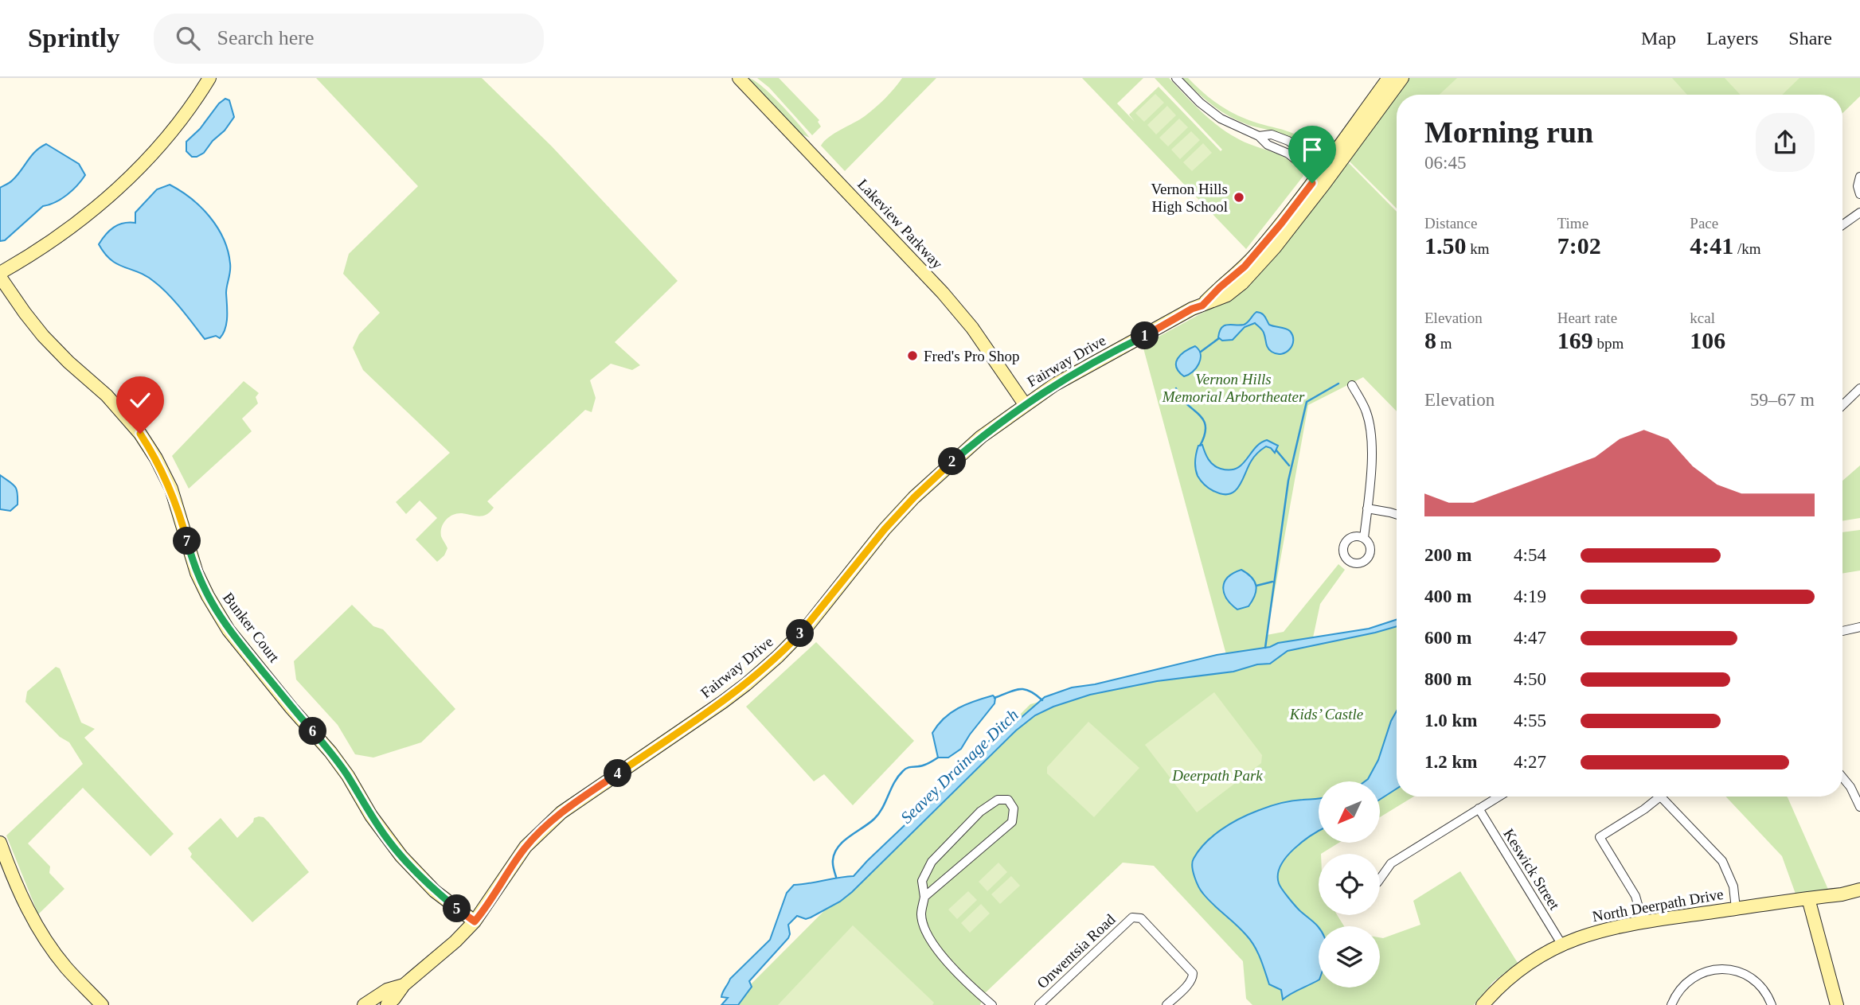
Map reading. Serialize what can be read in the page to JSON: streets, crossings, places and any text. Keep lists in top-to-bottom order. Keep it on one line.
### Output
{"streets":{"street":["Lakeview Parkway","Fairway Drive","Bunker Court","Keswick Street","North Deerpath Drive","Onwentsia Road"]},"crossings":[["Lakeview Parkway","Fairway Drive"],["Fairway Drive","Bunker Court"],["Keswick Street","North Deerpath Drive"]],"water":["Seavey Drainage Ditch"],"parks":["Vernon Hills Memorial Arbortheater","Kids’ Castle","Deerpath Park"],"places":["Vernon Hills High School","Fred's Pro Shop"],"north":"bottom left","page":{"header":"Sprintly","search":"Search here","nav":["Map","Layers","Share"],"heading":["Morning run","06:45"],"stats":[["Distance","1.50 km"],["Time","7:02"],["Pace","4:41 /km"],["Elevation","8 m"],["Heart rate","169 bpm"],["kcal","106"]],"pins":["1","2","7","3","6","4","5"],"chart":["Elevation","59–67 m"],"list":[{"name":"200 m","note":"4:54"},{"name":"400 m","note":"4:19"},{"name":"600 m","note":"4:47"},{"name":"800 m","note":"4:50"},{"name":"1.0 km","note":"4:55"},{"name":"1.2 km","note":"4:27"}]}}
